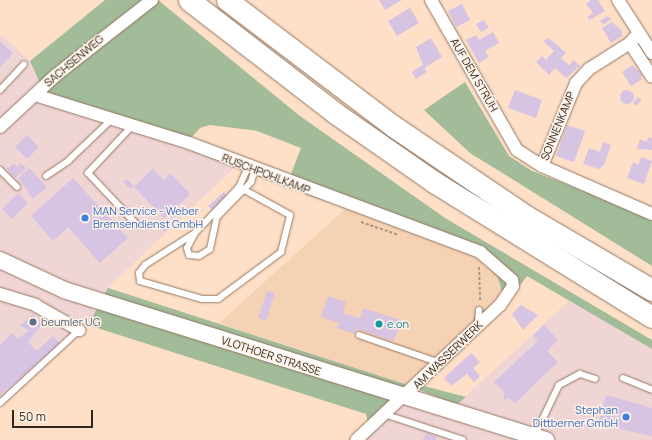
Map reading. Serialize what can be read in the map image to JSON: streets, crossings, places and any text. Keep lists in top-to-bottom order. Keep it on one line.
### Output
{"streets":{"main road":["VLOTHOER STRASSE"],"street":["SACHSENWEG","AUF DEM STRÜH","SONNENKAMP","RUSCHPOHLKAMP","AM WASSERWERK"]},"crossings":[["SACHSENWEG","RUSCHPOHLKAMP"],["AUF DEM STRÜH","SONNENKAMP"],["RUSCHPOHLKAMP","AM WASSERWERK"],["AM WASSERWERK","VLOTHOER STRASSE"]],"places":["MAN Service - Weber Bremsendienst GmbH","beumler UG","e.on","Stephan Dittberner GmbH"],"scale_bar":"50 m"}
